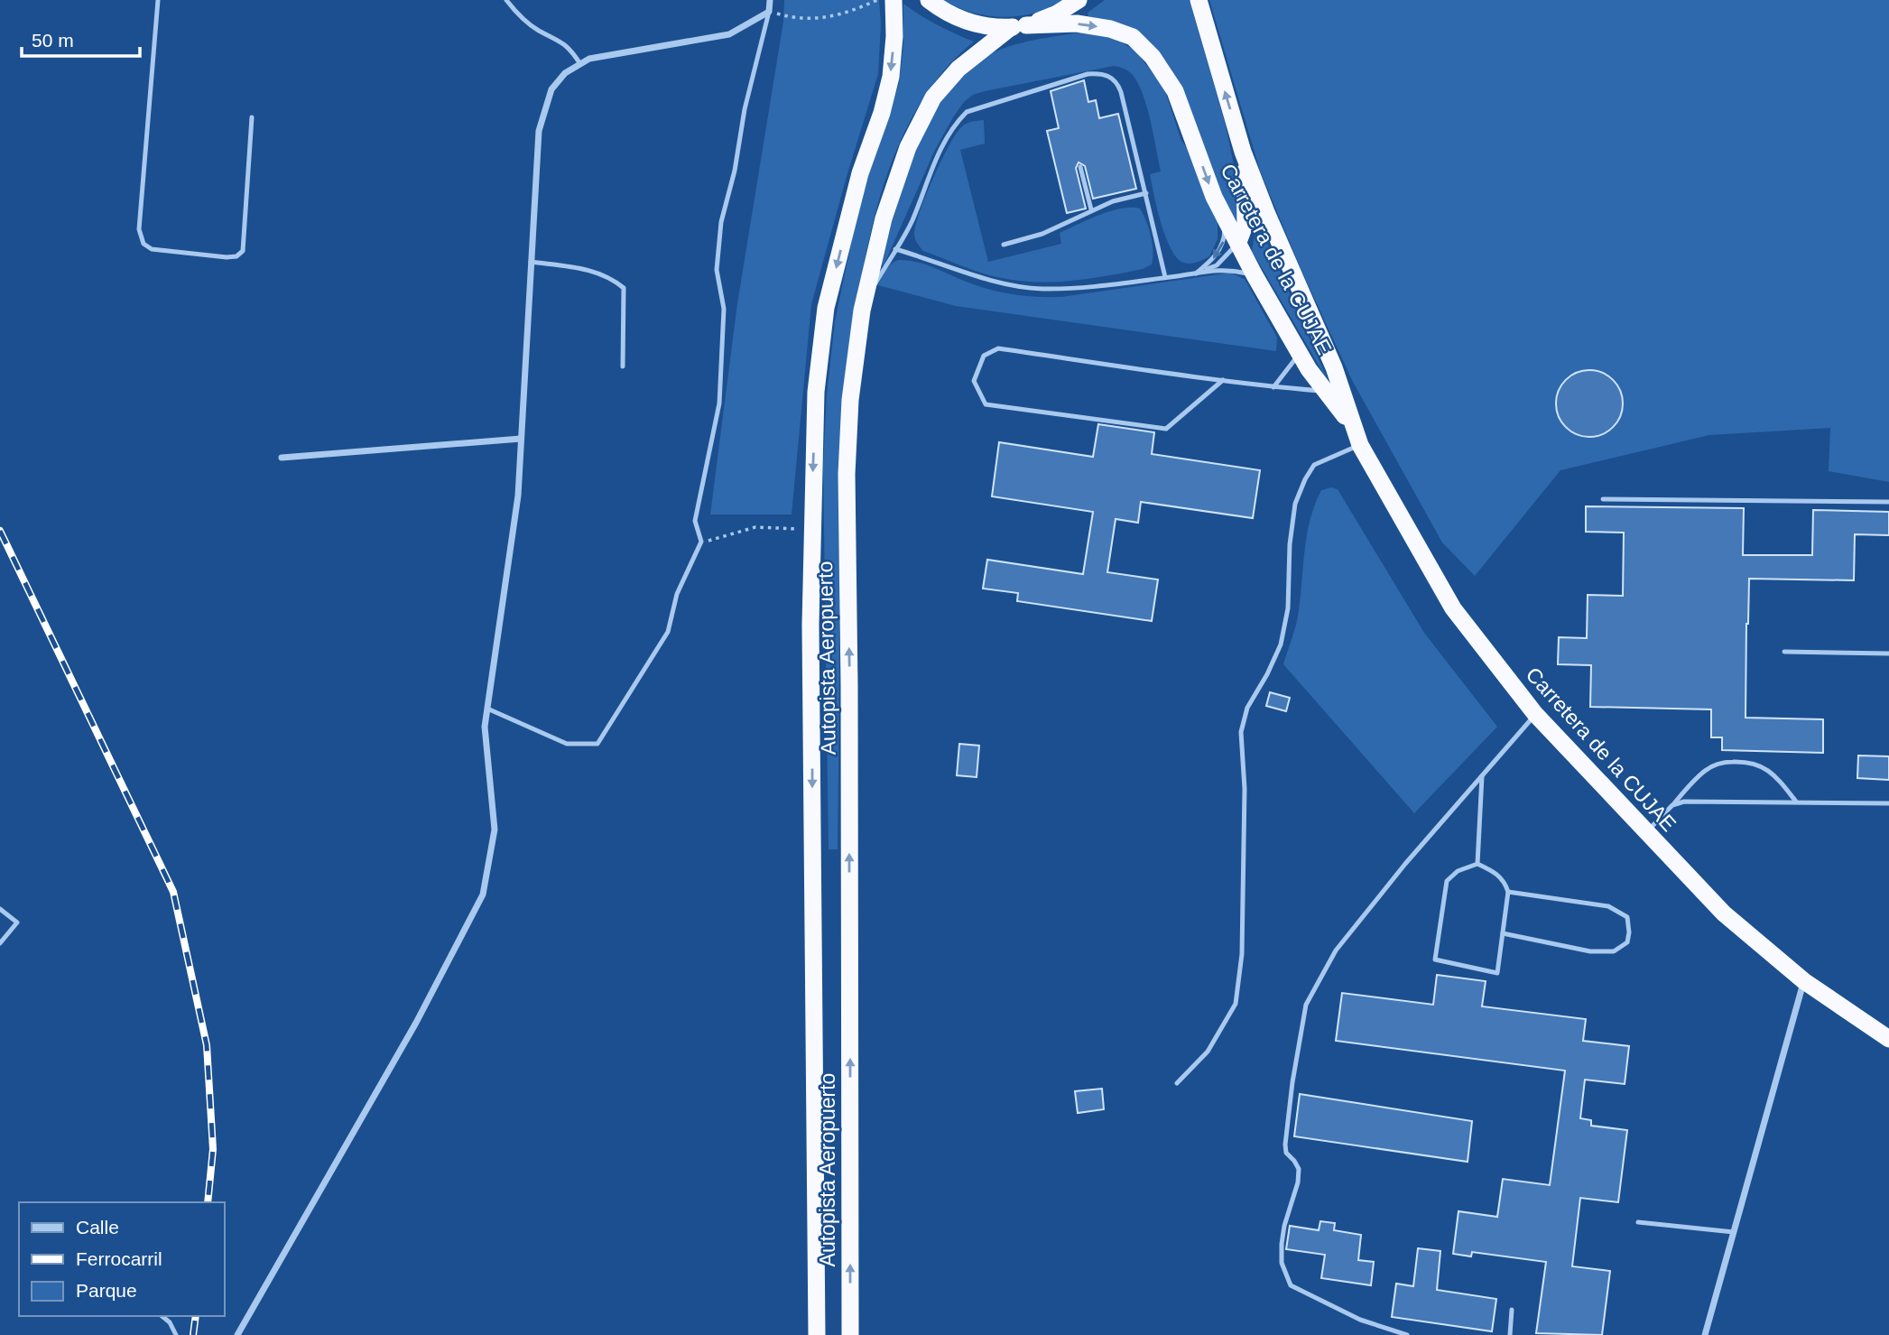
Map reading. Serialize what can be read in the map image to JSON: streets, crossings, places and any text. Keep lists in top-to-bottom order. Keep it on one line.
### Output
{"streets":{"highway":["Carretera de la CUJAE","Autopista Aeropuerto"]},"crossings":[["Carretera de la CUJAE","Autopista Aeropuerto"]],"legend":["Calle","Ferrocarril","Parque"],"scale_bar":"50 m"}
